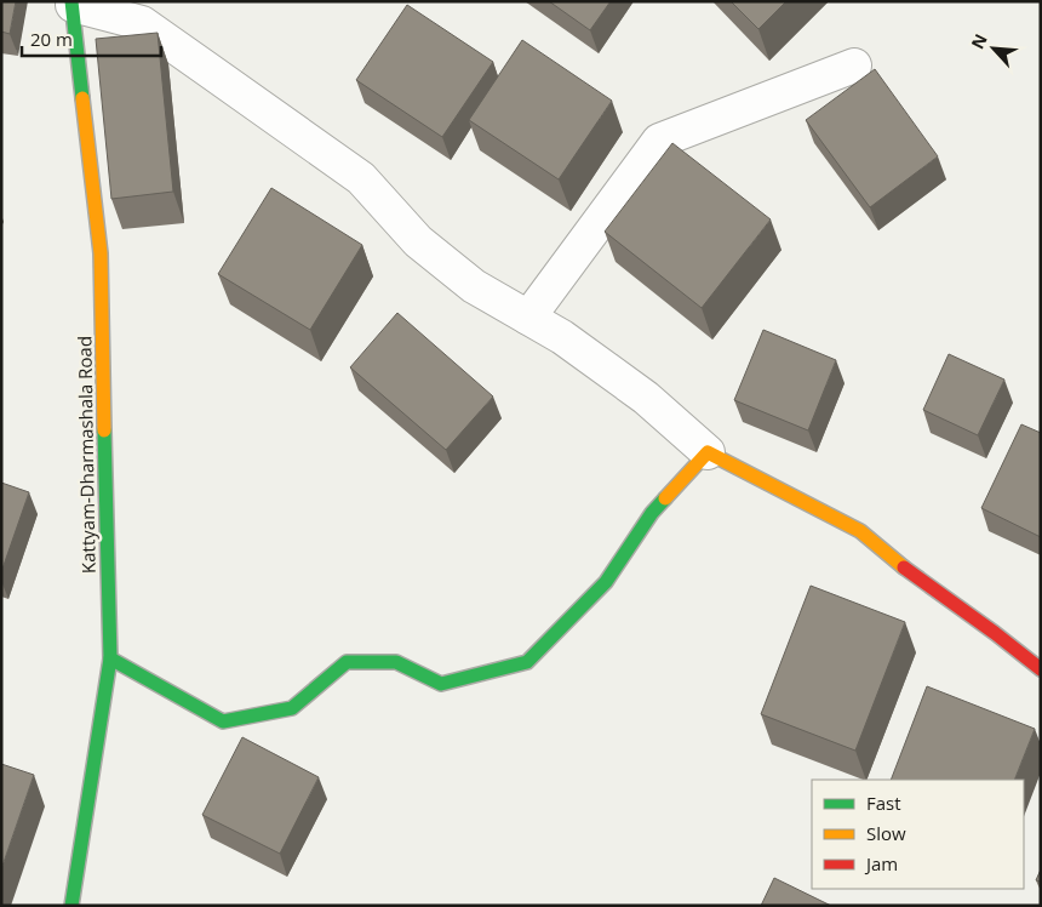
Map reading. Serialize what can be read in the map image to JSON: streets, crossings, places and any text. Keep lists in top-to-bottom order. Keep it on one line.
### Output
{"streets":{"street":["Kattyam-Dharmashala Road"]},"legend":["Fast","Slow","Jam"],"scale_bar":"20 m","north":"top left"}
